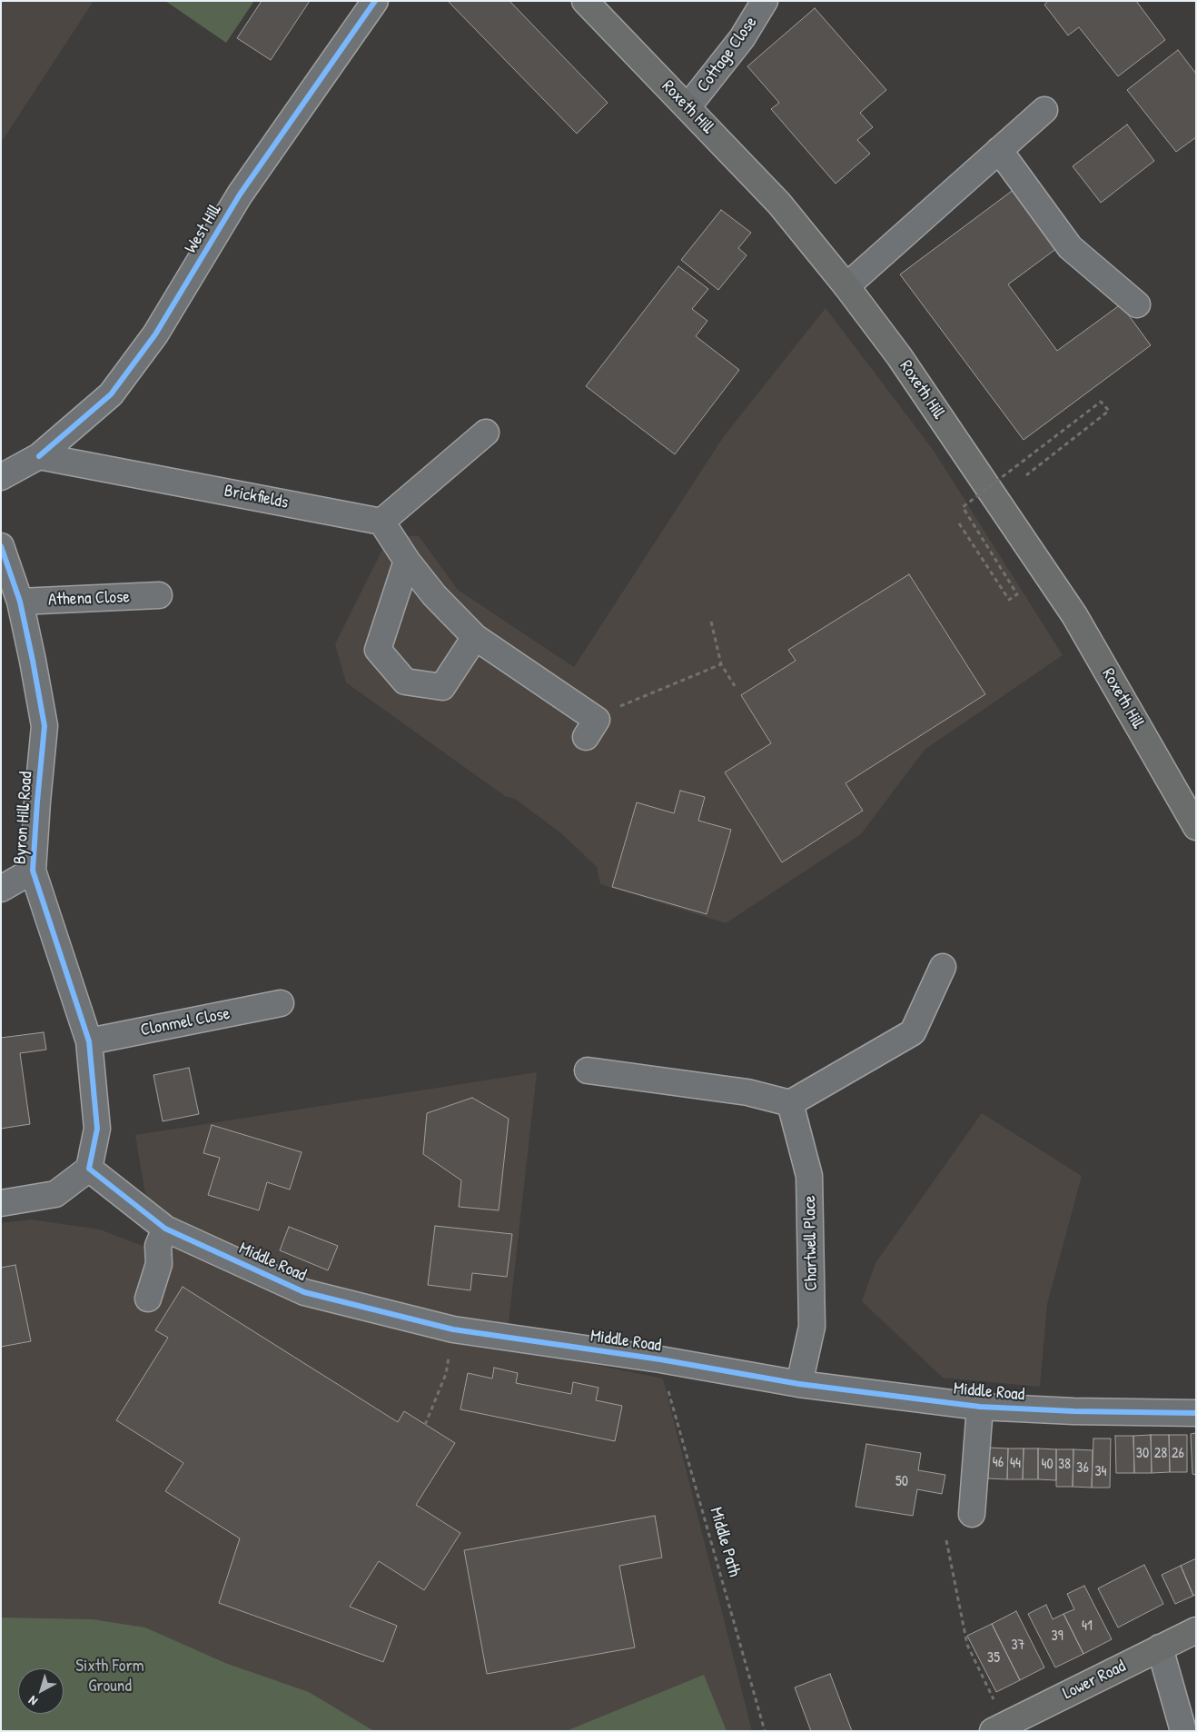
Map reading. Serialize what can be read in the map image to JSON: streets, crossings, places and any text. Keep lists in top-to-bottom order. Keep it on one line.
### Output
{"streets":{"main road":["Roxeth Hill","Lower Road"],"street":["Cottage Close","West Hill","Brickfields","Athena Close","Byron Hill Road","Clonmel Close","Chartwell Place","Middle Road"],"path":["Middle Path"]},"crossings":[["Cottage Close","Roxeth Hill"],["West Hill","Brickfields"],["Athena Close","Byron Hill Road"],["Byron Hill Road","Clonmel Close"],["Byron Hill Road","Middle Road"],["Chartwell Place","Middle Road"],["Middle Road","Middle Path"]],"parks":["Sixth Form Ground"],"house_numbers":["30","28","26","46","44","40","38","36","34","50","41","39","37","35"],"north":"bottom left"}
